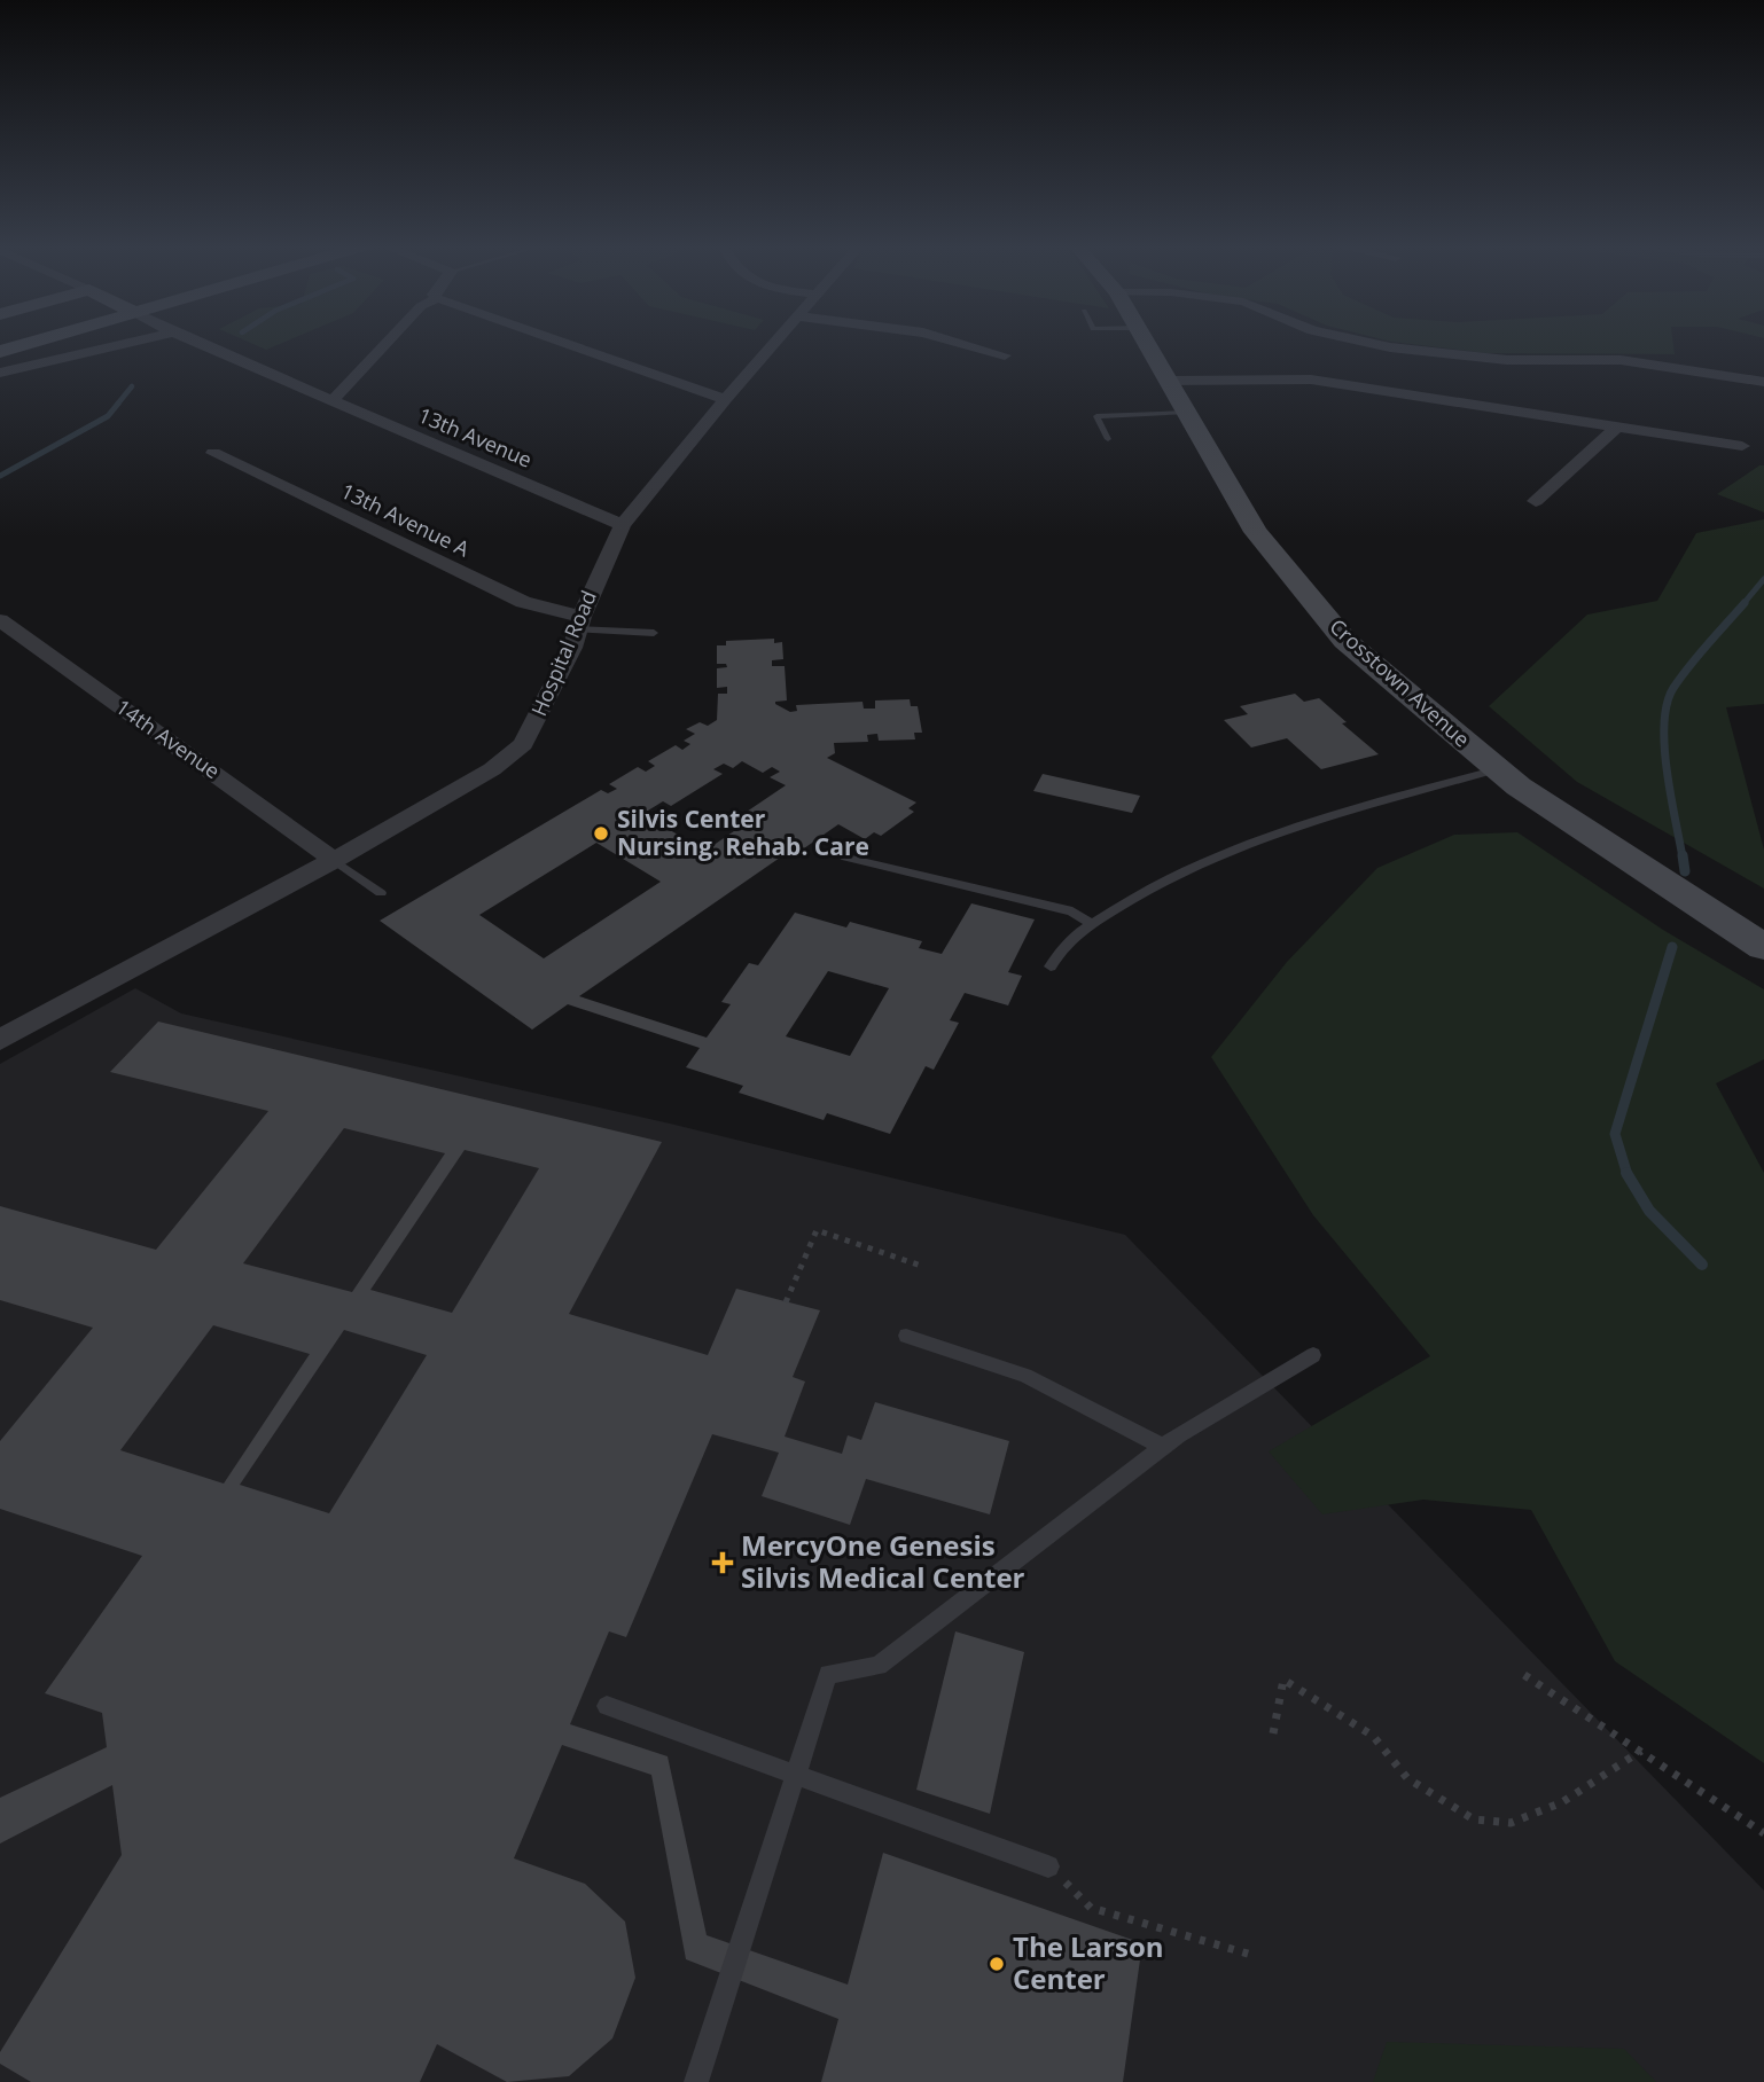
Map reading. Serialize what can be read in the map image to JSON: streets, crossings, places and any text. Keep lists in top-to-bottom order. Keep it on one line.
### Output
{"streets":{"street":["13th Avenue","13th Avenue A","Hospital Road","Crosstown Avenue","14th Avenue"]},"crossings":[["13th Avenue","Hospital Road"],["13th Avenue A","Hospital Road"],["Hospital Road","14th Avenue"]],"places":{"other":["Silvis Center Nursing. Rehab. Care","The Larson Center"],"health":["MercyOne Genesis Silvis Medical Center"]}}
